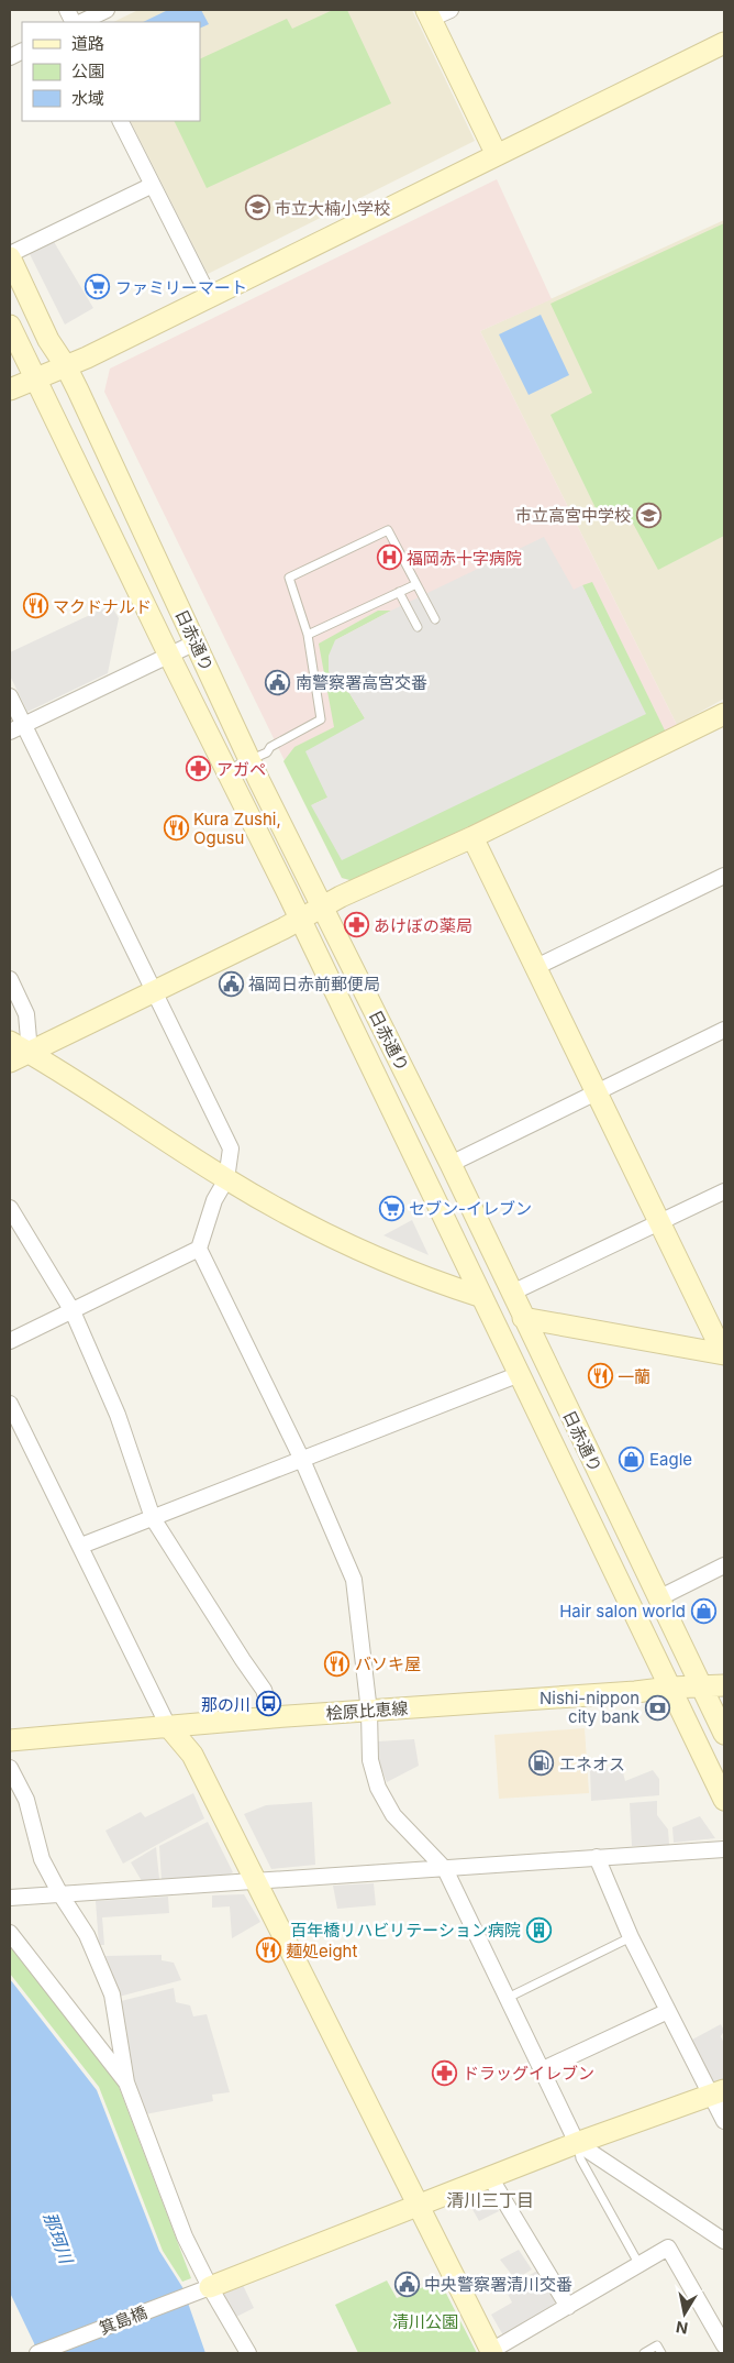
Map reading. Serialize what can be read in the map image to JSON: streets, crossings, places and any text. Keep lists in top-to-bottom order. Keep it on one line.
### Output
{"streets":{"street":["日赤通り","桧原比恵線","箕島橋"]},"crossings":[["日赤通り","桧原比恵線"]],"districts":["清川三丁目"],"water":["那珂川"],"parks":["清川公園"],"places":{"school or university":["市立大楠小学校","市立高宮中学校"],"supermarket":["ファミリーマート","セブン-イレブン"],"hospital":["福岡赤十字病院"],"restaurant":["マクドナルド","Kura Zushi, Ogusu","一蘭","バソキ屋","麺処eight"],"public building":["南警察署高宮交番","福岡日赤前郵便局","中央警察署清川交番"],"pharmacy":["アガペ","あけぼの薬局","ドラッグイレブン"],"shop":["Eagle","Hair salon world"],"bus stop":["那の川"],"bank":["Nishi-nippon city bank"],"fuel station":["エネオス"],"building":["百年橋リハビリテーション病院"]},"legend":["道路","公園","水域"],"north":"bottom"}
